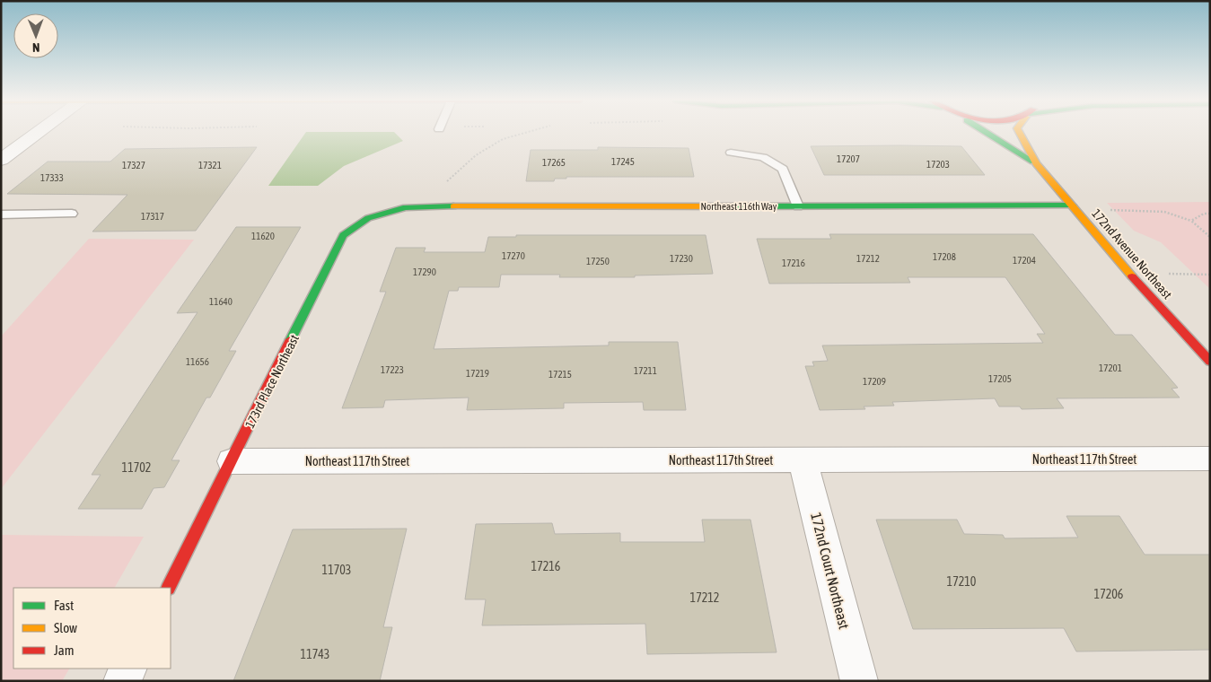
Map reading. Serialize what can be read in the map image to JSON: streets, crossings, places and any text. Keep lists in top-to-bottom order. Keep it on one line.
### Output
{"streets":{"street":["Northeast 116th Way","172nd Avenue Northeast","173rd Place Northeast","Northeast 117th Street","172nd Court Northeast"]},"crossings":[["Northeast 116th Way","172nd Avenue Northeast"],["Northeast 116th Way","173rd Place Northeast"],["173rd Place Northeast","Northeast 117th Street"],["Northeast 117th Street","172nd Court Northeast"]],"house_numbers":["17207","17245","17265","17203","17327","17321","17333","17317","11620","17270","17208","17230","17212","17204","17250","17216","17290","11640","11656","17201","17223","17211","17219","17215","17205","17209","11702","17216","11703","17210","17206","17212","11743"],"legend":["Fast","Slow","Jam"],"north":"bottom"}
